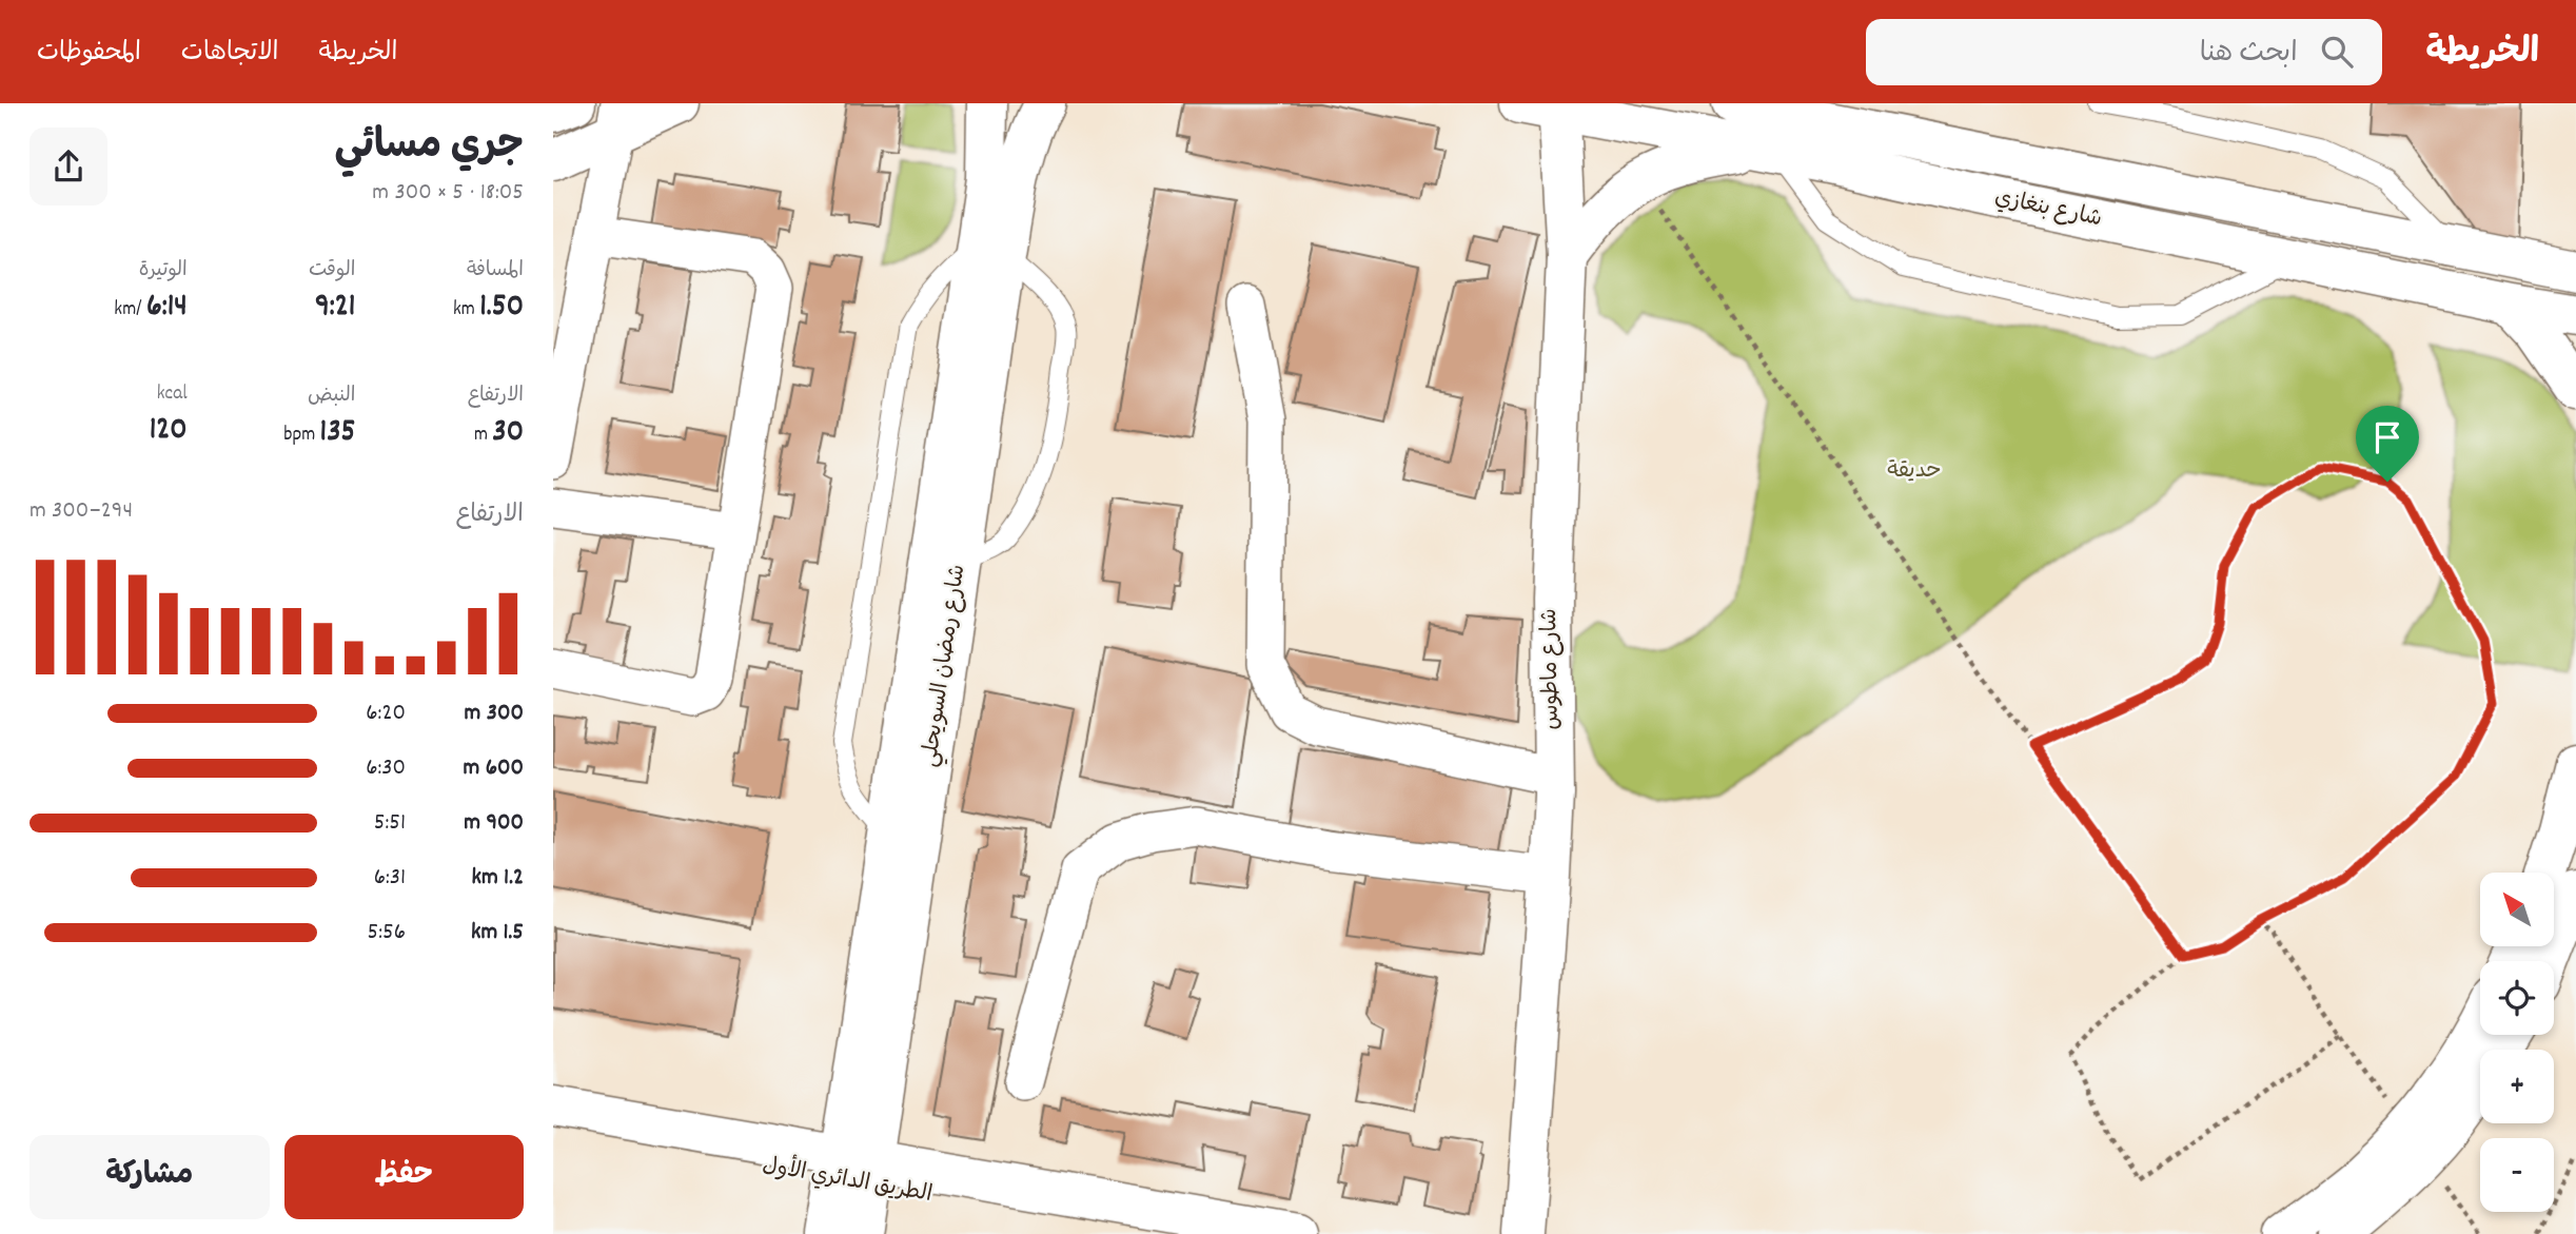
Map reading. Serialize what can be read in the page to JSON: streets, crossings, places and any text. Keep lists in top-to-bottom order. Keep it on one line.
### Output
{"streets":{"main road":["شارع بنغازي","شارع رمضان السويحلي","شارع ماطوس","الطريق الدائري الأول"]},"crossings":[["شارع بنغازي","شارع ماطوس"],["شارع رمضان السويحلي","الطريق الدائري الأول"]],"parks":["حديقة"],"north":"top left","page":{"header":"الخريطة","search":"ابحث هنا","nav":["الخريطة","الاتجاهات","المحفوظات"],"heading":["جري مسائي","18:05 · 5 × 300 m"],"stats":[["المسافة","1.50 km"],["الوقت","9:21"],["الوتيرة","6:14 /km"],["الارتفاع","30 m"],["النبض","135 bpm"],["kcal","120"]],"chart":["الارتفاع","294–300 m"],"list":[{"name":"300 m","note":"6:20"},{"name":"600 m","note":"6:30"},{"name":"900 m","note":"5:51"},{"name":"1.2 km","note":"6:31"},{"name":"1.5 km","note":"5:56"}],"map_buttons":["+","−"],"buttons":["حفظ","مشاركة"]}}
